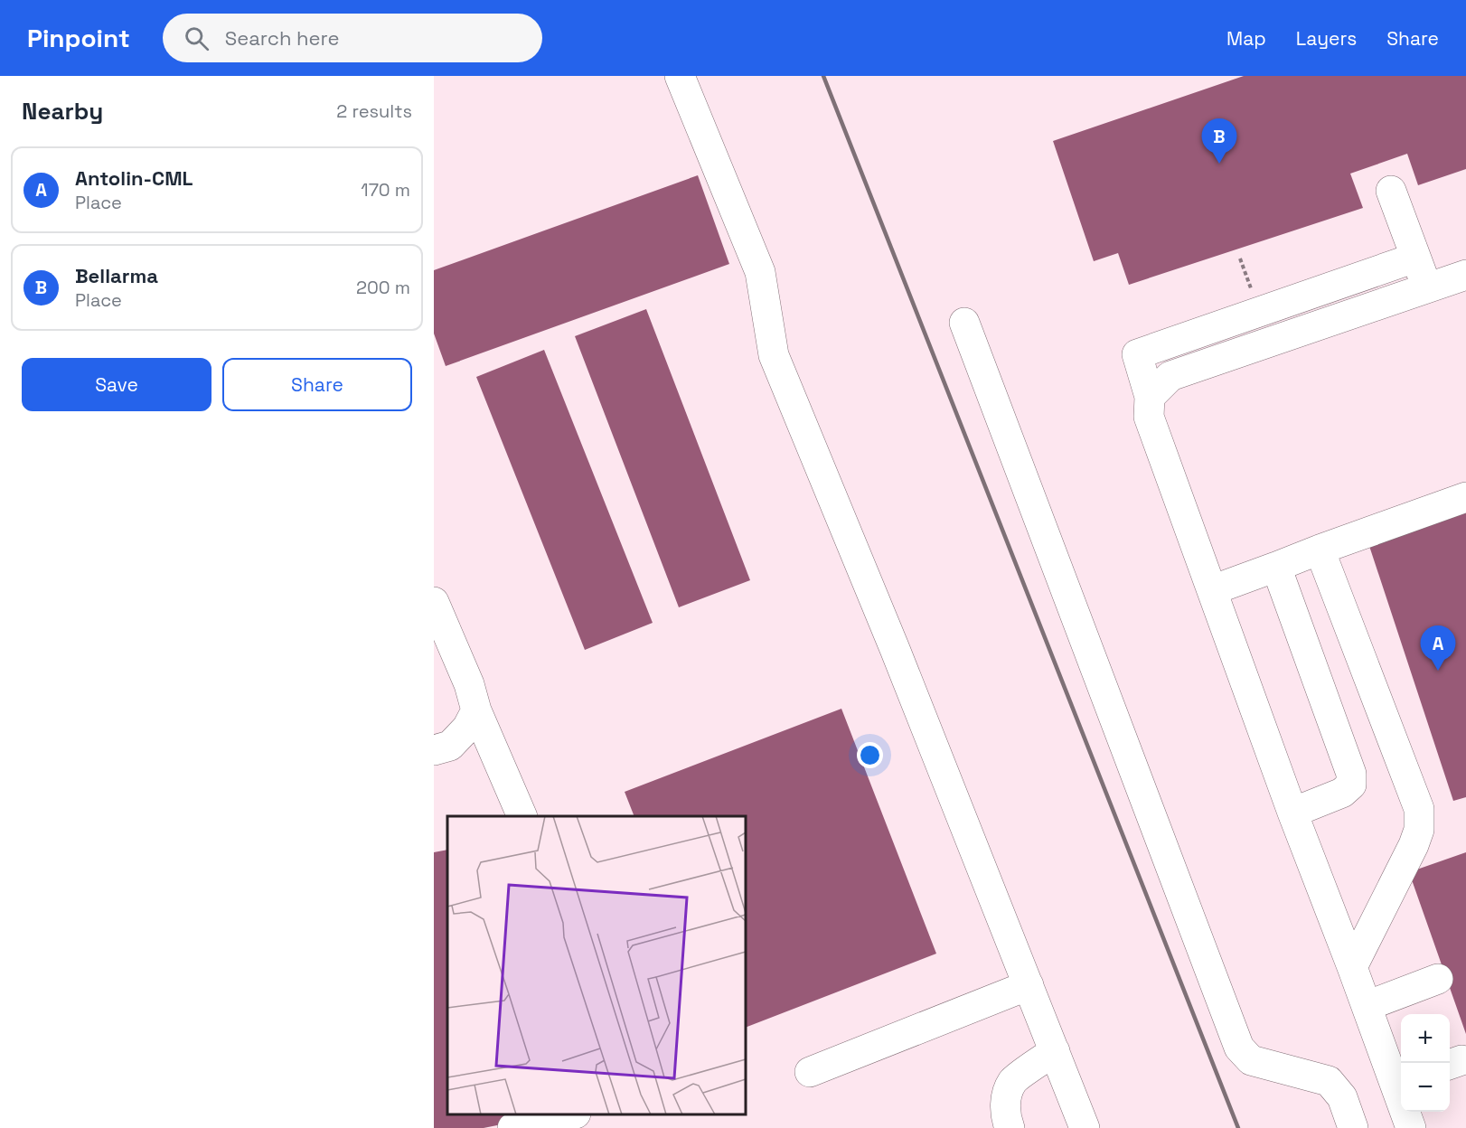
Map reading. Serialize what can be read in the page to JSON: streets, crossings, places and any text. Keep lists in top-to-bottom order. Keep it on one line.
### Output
{"page":{"header":"Pinpoint","search":"Search here","nav":["Map","Layers","Share"],"heading":["Nearby","2 results"],"pins":["B","A"],"list":[{"mark":"A","name":"Antolin-CML","note":"Place","value":"170 m"},{"mark":"B","name":"Bellarma","note":"Place","value":"200 m"}],"buttons":["Save","Share"],"map_buttons":["+","−"]}}
